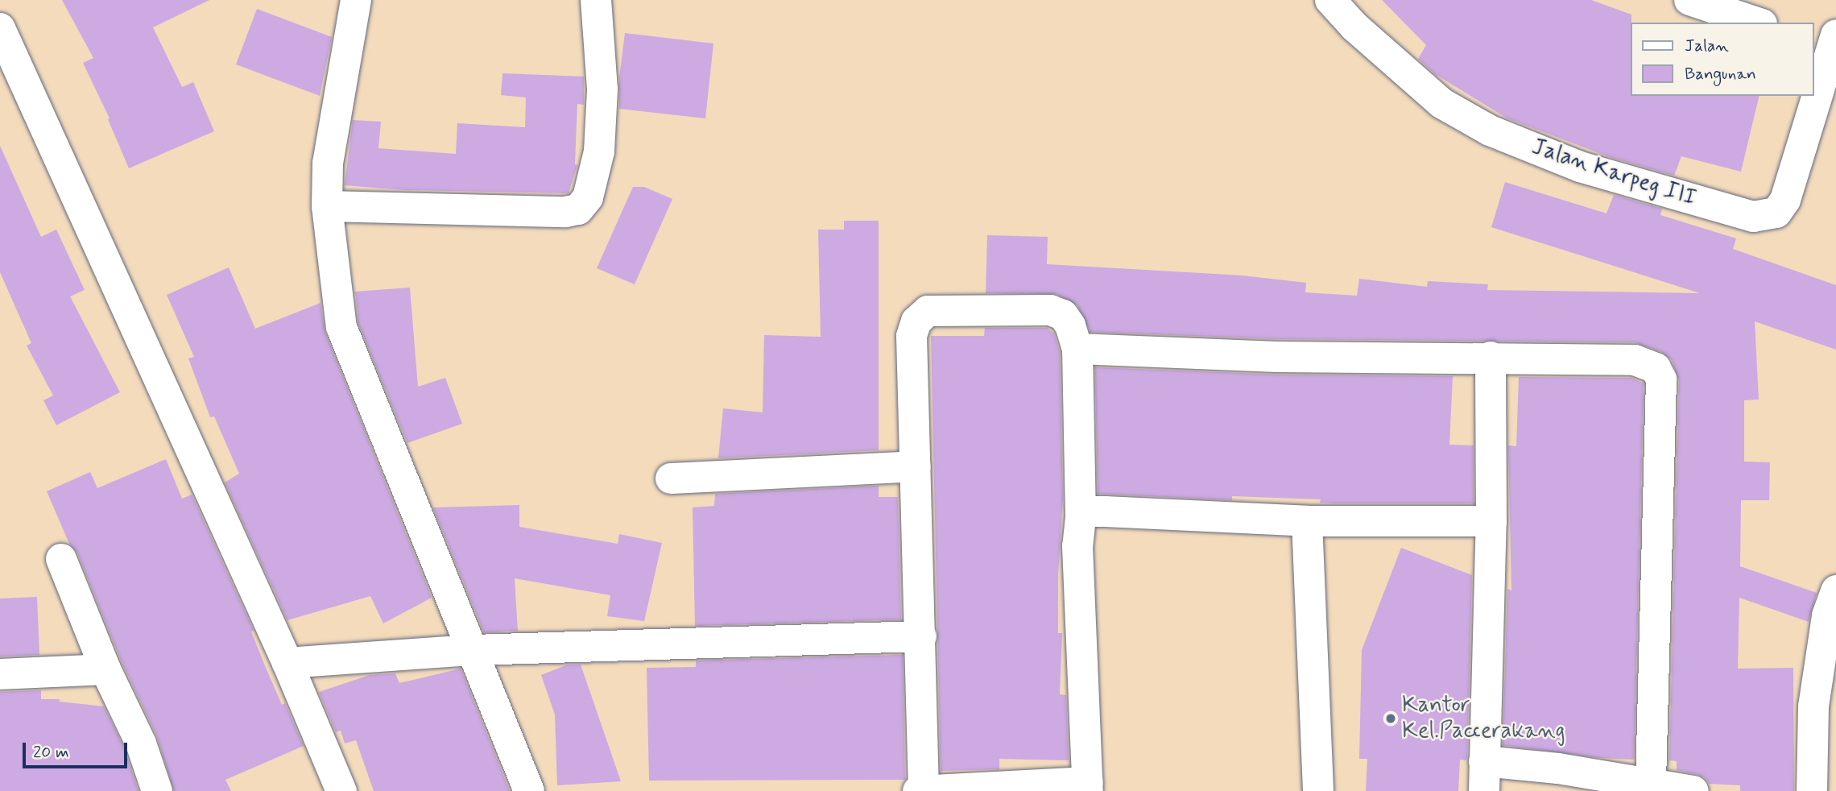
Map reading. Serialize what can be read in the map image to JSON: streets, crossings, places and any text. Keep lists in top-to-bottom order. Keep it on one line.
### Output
{"streets":{"street":["Jalan Karpeg III"]},"places":["Kantor Kel.Paccerakang"],"legend":["Jalan","Bangunan"],"scale_bar":"20 m"}
